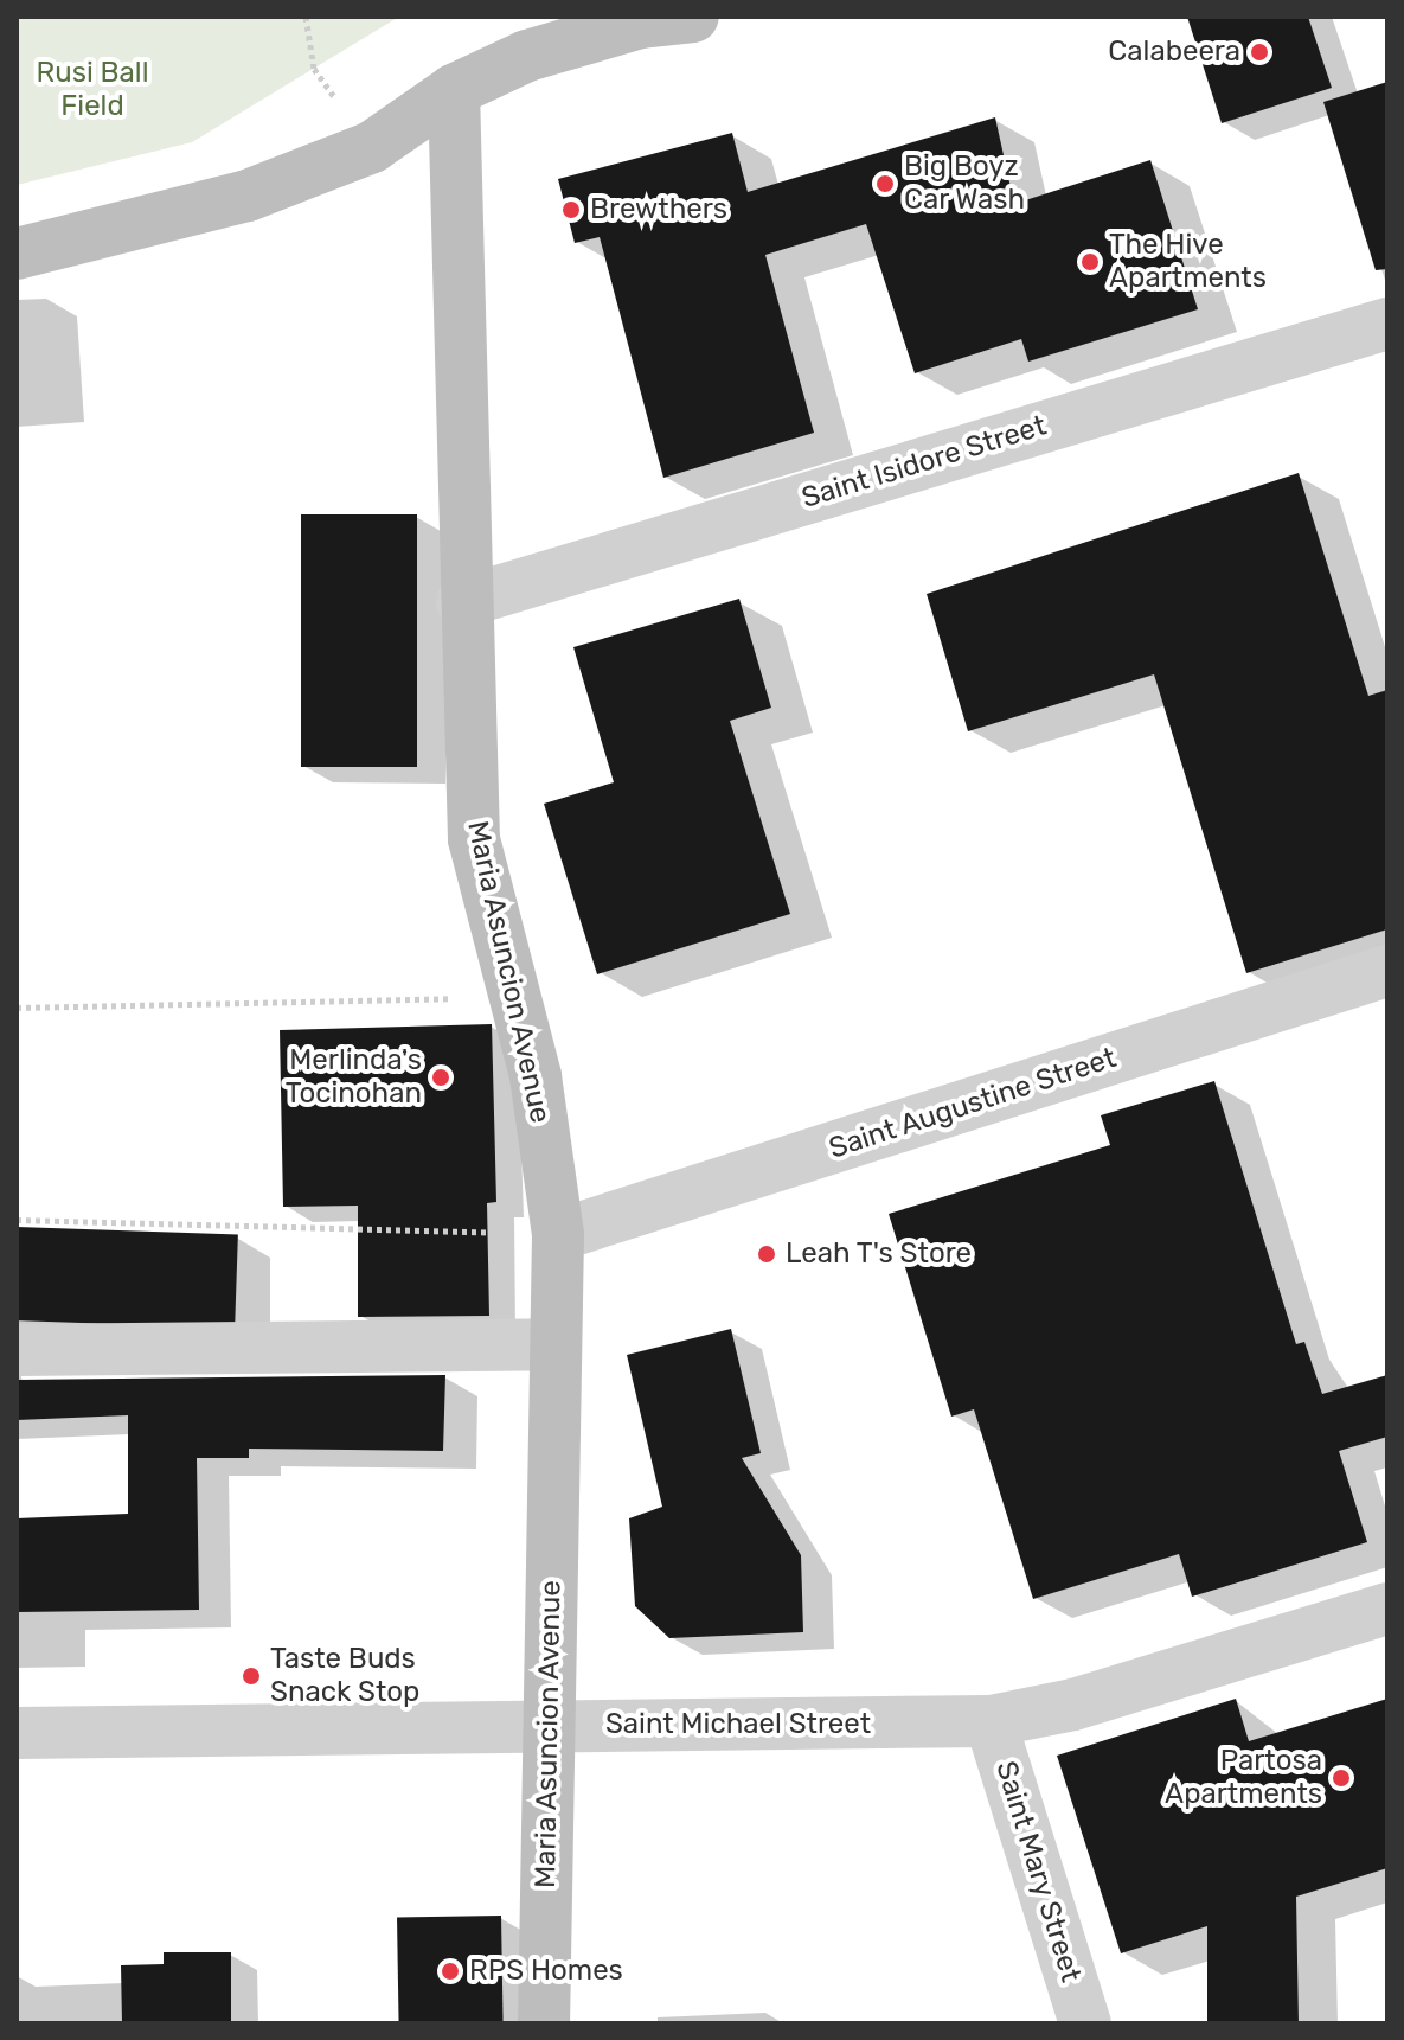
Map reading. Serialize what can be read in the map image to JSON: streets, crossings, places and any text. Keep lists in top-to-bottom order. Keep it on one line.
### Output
{"streets":{"street":["Saint Isidore Street","Maria Asuncion Avenue","Saint Augustine Street","Saint Michael Street","Saint Mary Street"]},"crossings":[["Saint Isidore Street","Maria Asuncion Avenue"],["Maria Asuncion Avenue","Saint Augustine Street"],["Maria Asuncion Avenue","Saint Michael Street"],["Saint Michael Street","Saint Mary Street"]],"parks":["Rusi Ball Field"],"places":["Calabeera","Big Boyz Car Wash","Brewthers","The Hive Apartments","Merlinda's Tocinohan","Leah T's Store","Taste Buds Snack Stop","Partosa Apartments","RPS Homes"]}
